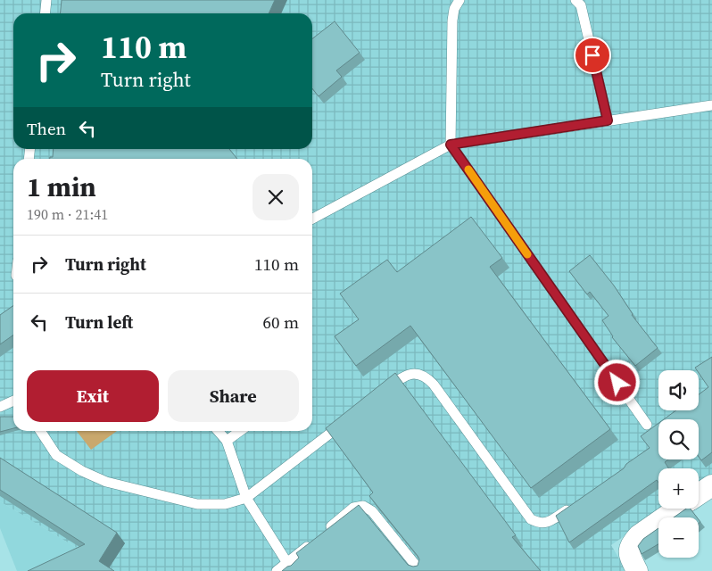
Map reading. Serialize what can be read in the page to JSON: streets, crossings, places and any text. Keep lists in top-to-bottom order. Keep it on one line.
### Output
{"page":{"turn":["110 m","Turn right"],"then":"Then","heading":["1 min","190 m · 21:41"],"list":[{"name":"Turn right","value":"110 m"},{"name":"Turn left","value":"60 m"}],"buttons":["Exit","Share"],"map_buttons":["+","−"]}}
